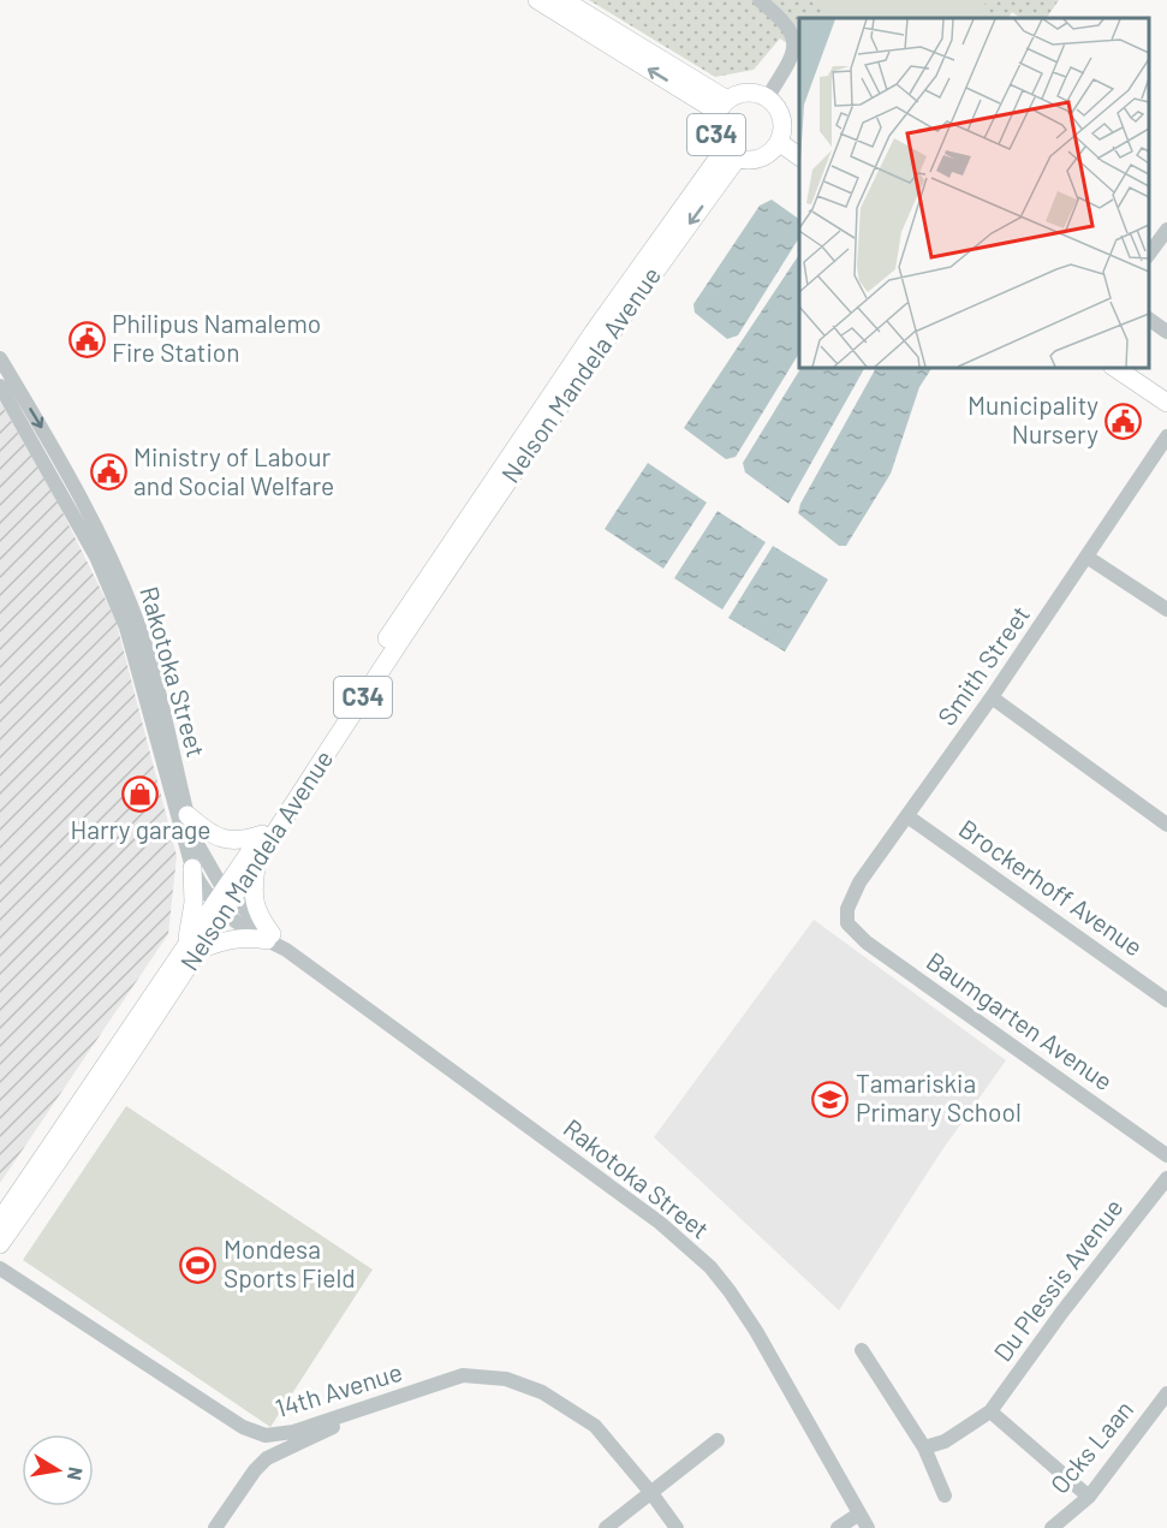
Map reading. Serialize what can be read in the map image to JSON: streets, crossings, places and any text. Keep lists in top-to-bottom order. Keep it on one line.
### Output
{"streets":{"main road":["C34","Nelson Mandela Avenue"],"street":["Smith Street","Rakotoka Street","Brockerhoff Avenue","Baumgarten Avenue","Du Plessis Avenue","14th Avenue","Ocks Laan"]},"crossings":[["C34","Nelson Mandela Avenue"],["Nelson Mandela Avenue","Rakotoka Street"],["Smith Street","Brockerhoff Avenue"],["Smith Street","Baumgarten Avenue"]],"places":{"public building":["Philipus Namalemo Fire Station","Municipality Nursery","Ministry of Labour and Social Welfare"],"shop":["Harry garage"],"school or university":["Tamariskia Primary School"],"sports":["Mondesa Sports Field"]},"north":"right"}
